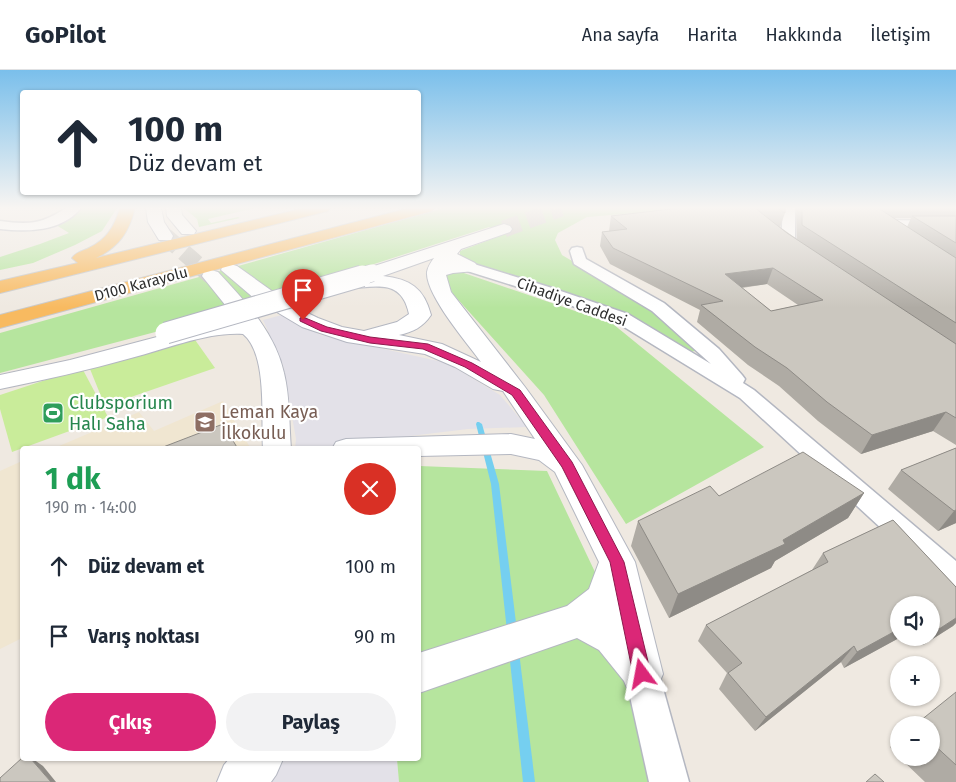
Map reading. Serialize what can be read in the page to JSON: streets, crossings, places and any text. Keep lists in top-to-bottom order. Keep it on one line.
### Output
{"streets":{"highway":["D100 Karayolu"],"street":["Cihadiye Caddesi"]},"places":{"sports":["Clubsporium Halı Saha"],"school or university":["Leman Kaya İlkokulu"]},"page":{"header":"GoPilot","nav":["Ana sayfa","Harita","Hakkında","İletişim"],"turn":["100 m","Düz devam et"],"heading":["1 dk","190 m · 14:00"],"list":[{"name":"Düz devam et","value":"100 m"},{"name":"Varış noktası","value":"90 m"}],"map_buttons":["+","−"],"buttons":["Çıkış","Paylaş"]}}
